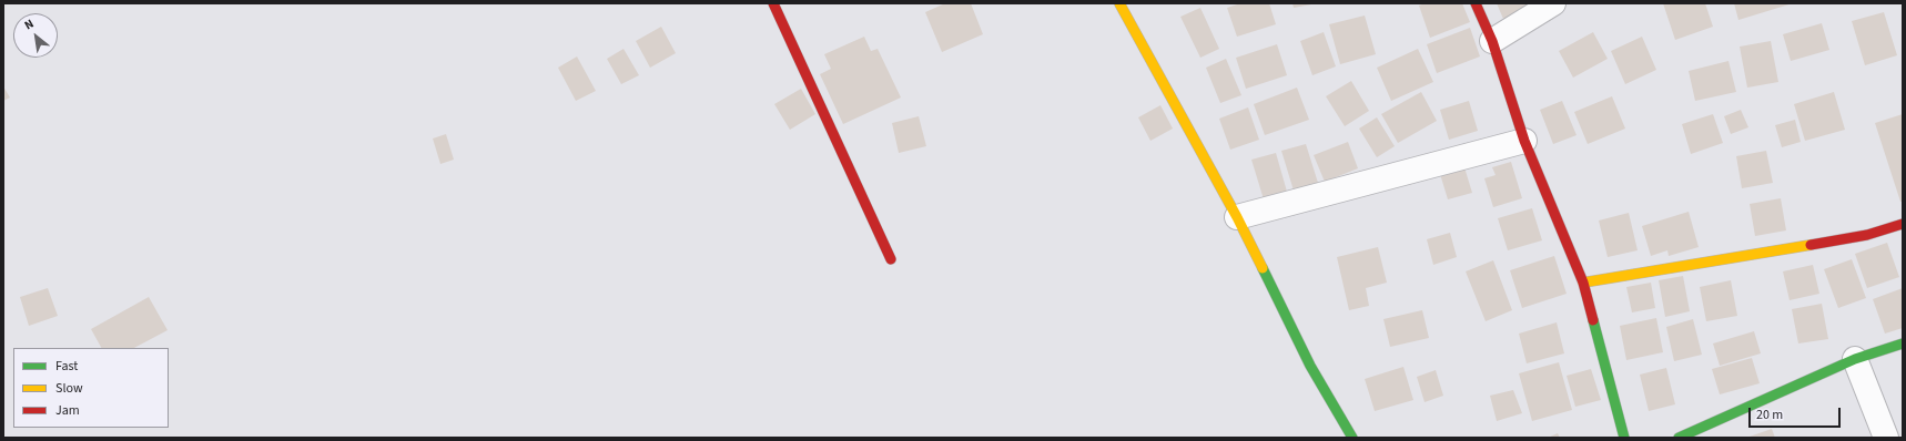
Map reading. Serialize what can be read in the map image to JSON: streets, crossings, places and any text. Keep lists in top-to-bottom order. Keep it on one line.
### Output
{"legend":["Fast","Slow","Jam"],"scale_bar":"20 m","north":"top left"}
